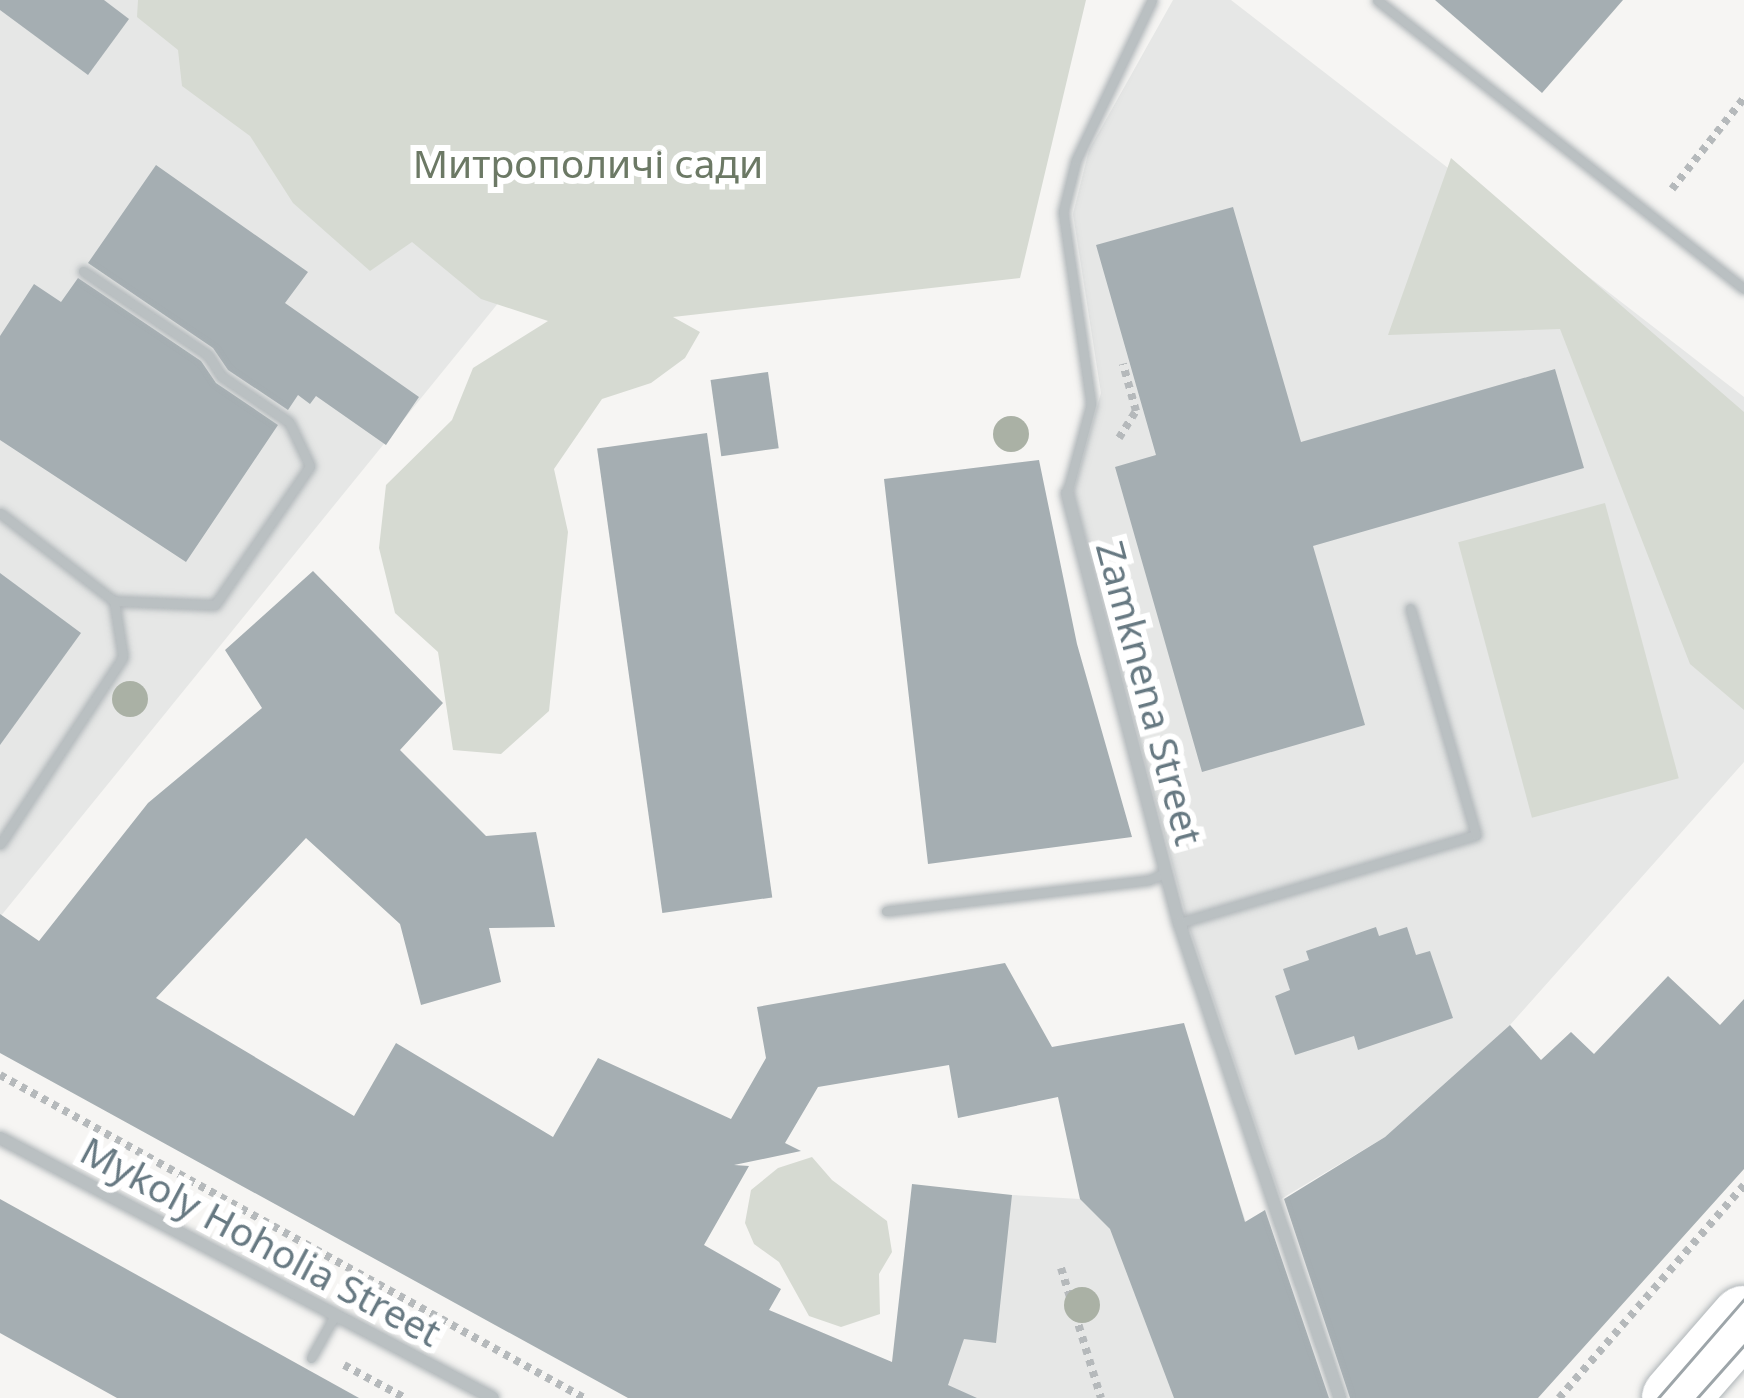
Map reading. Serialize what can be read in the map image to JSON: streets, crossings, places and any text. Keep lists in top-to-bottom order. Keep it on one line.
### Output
{"streets":{"street":["Zamknena Street","Mykoly Hoholia Street"]},"parks":["Митрополичі сади"]}
